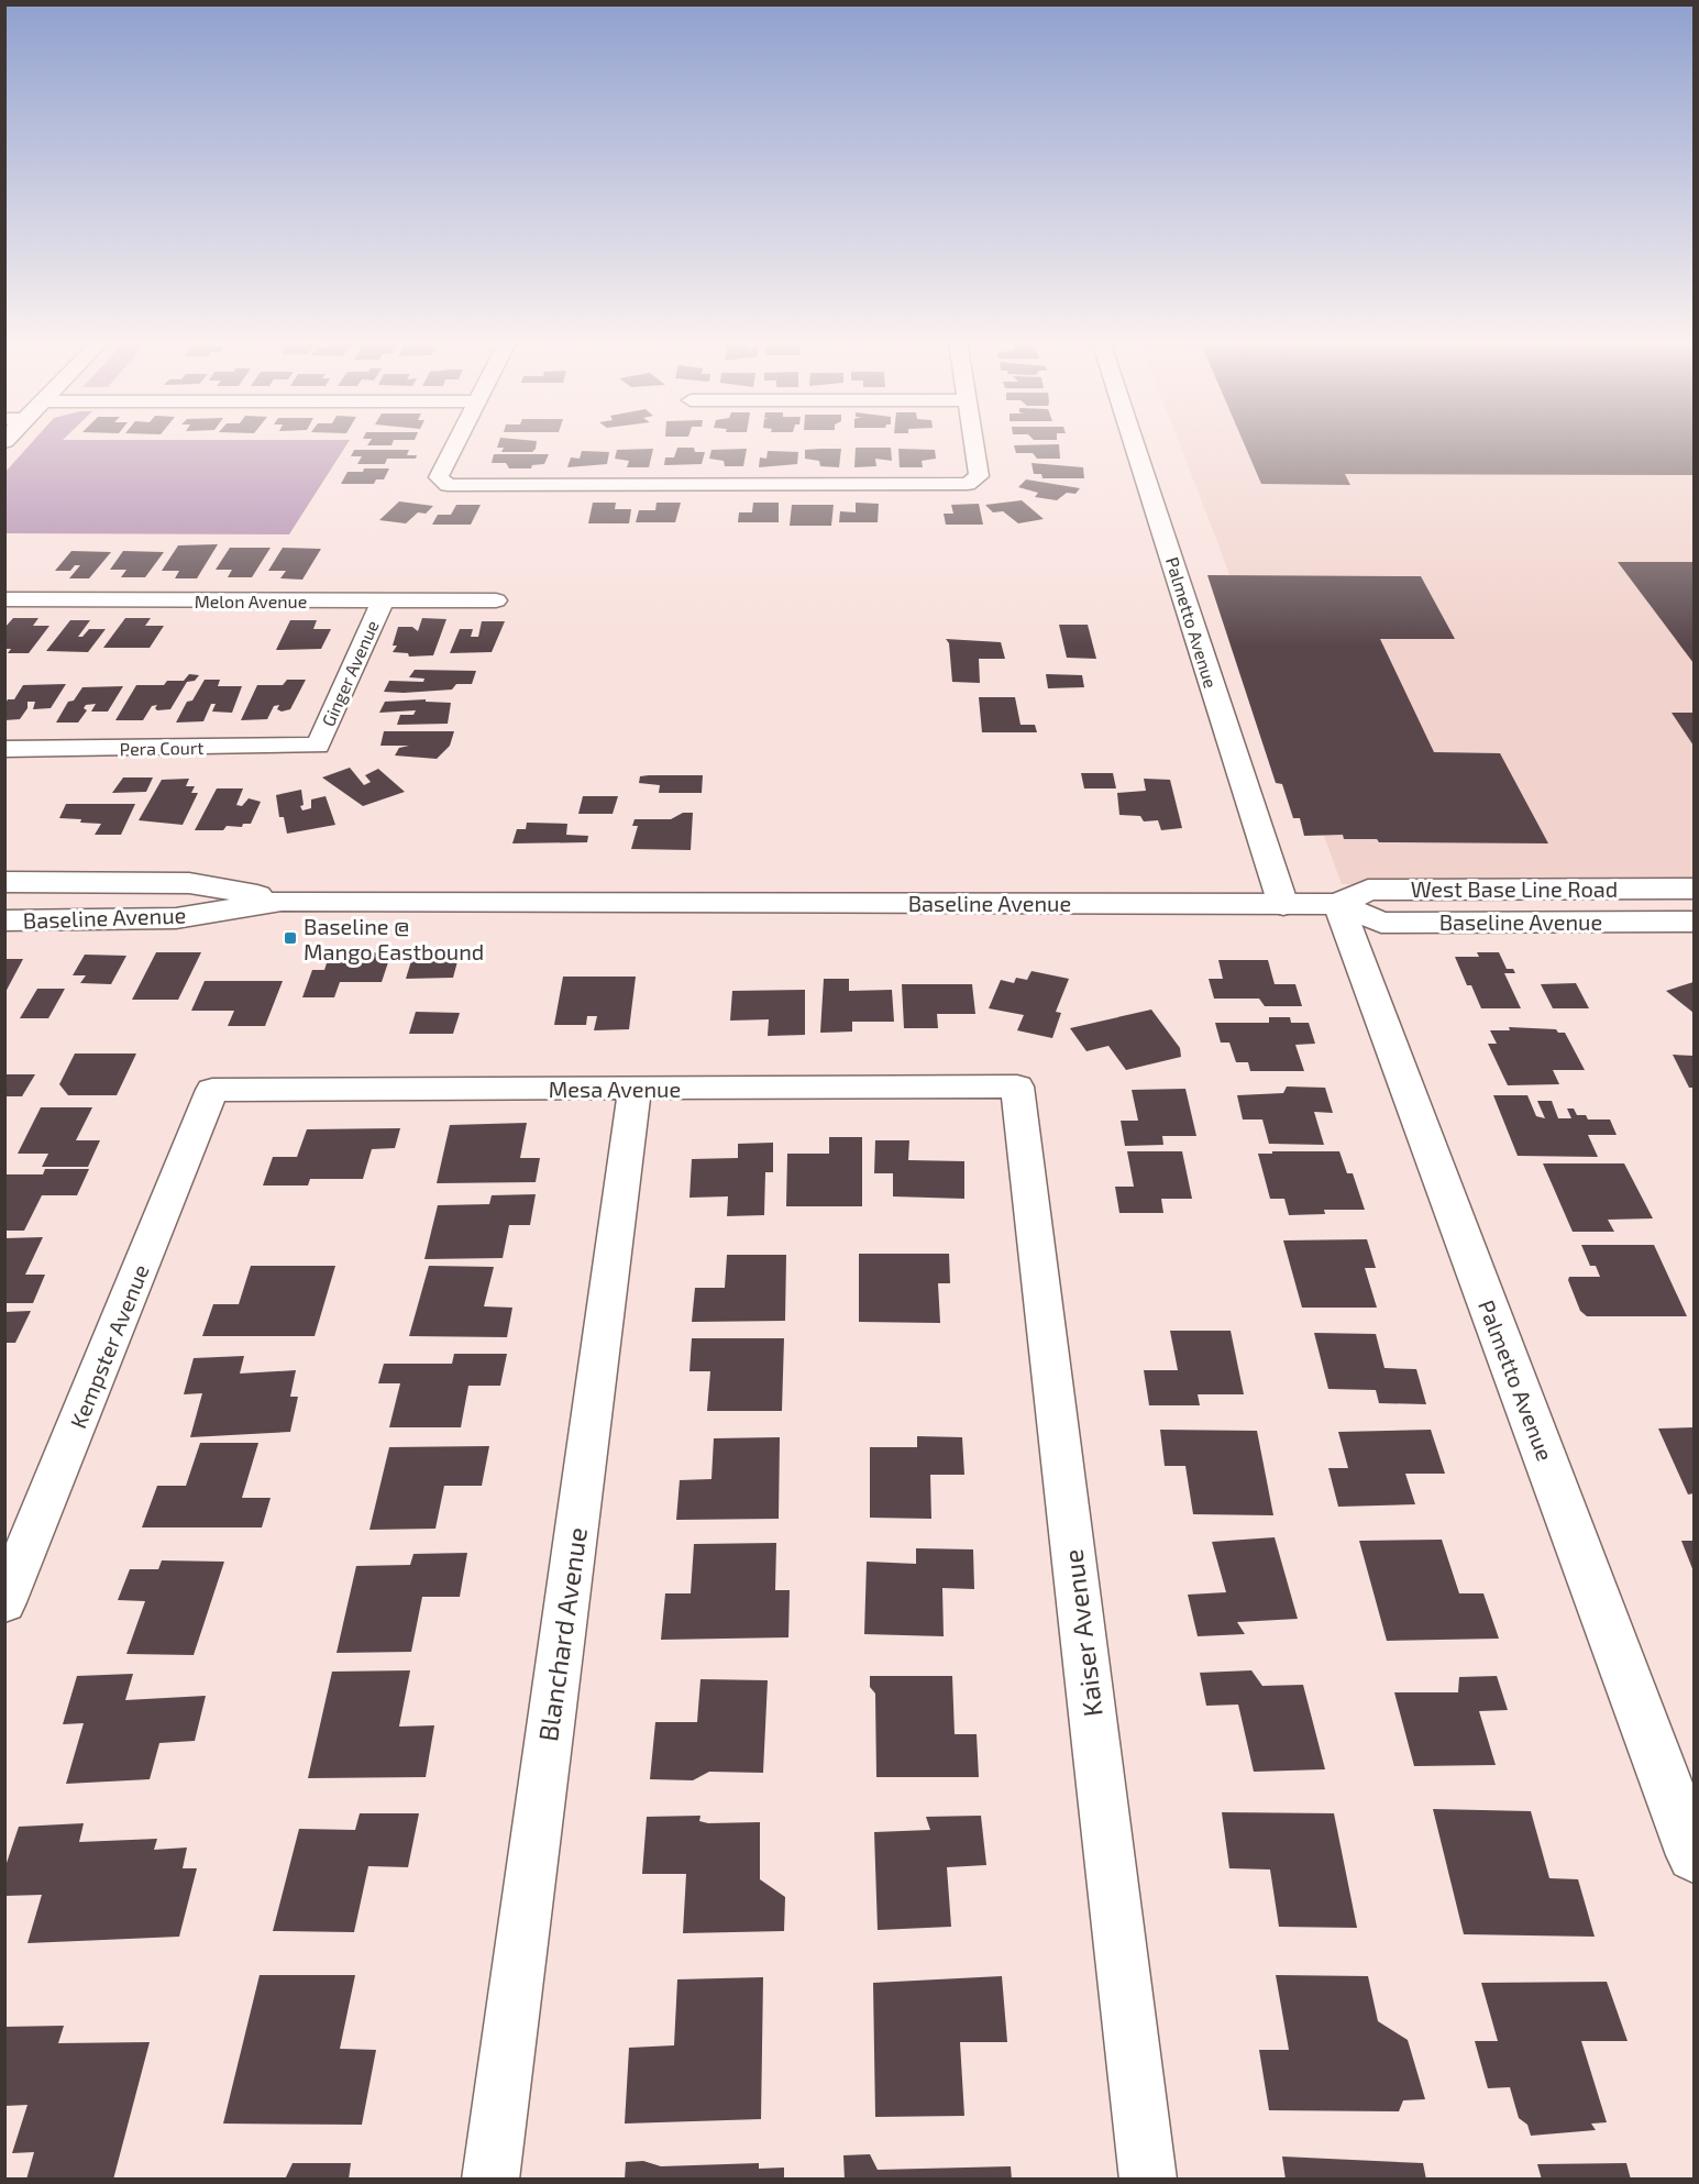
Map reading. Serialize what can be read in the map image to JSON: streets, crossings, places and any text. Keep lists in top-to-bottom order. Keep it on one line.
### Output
{"streets":{"street":["Melon Avenue","Palmetto Avenue","Ginger Avenue","Pera Court","West Base Line Road","Baseline Avenue","Mesa Avenue","Kempster Avenue","Kaiser Avenue","Blanchard Avenue"]},"crossings":[["Melon Avenue","Ginger Avenue"],["Palmetto Avenue","West Base Line Road"],["Palmetto Avenue","Baseline Avenue"],["Ginger Avenue","Pera Court"],["West Base Line Road","Baseline Avenue"],["Mesa Avenue","Kempster Avenue"],["Mesa Avenue","Kaiser Avenue"],["Mesa Avenue","Blanchard Avenue"]],"places":{"transit":["Baseline @ Mango Eastbound"]}}
